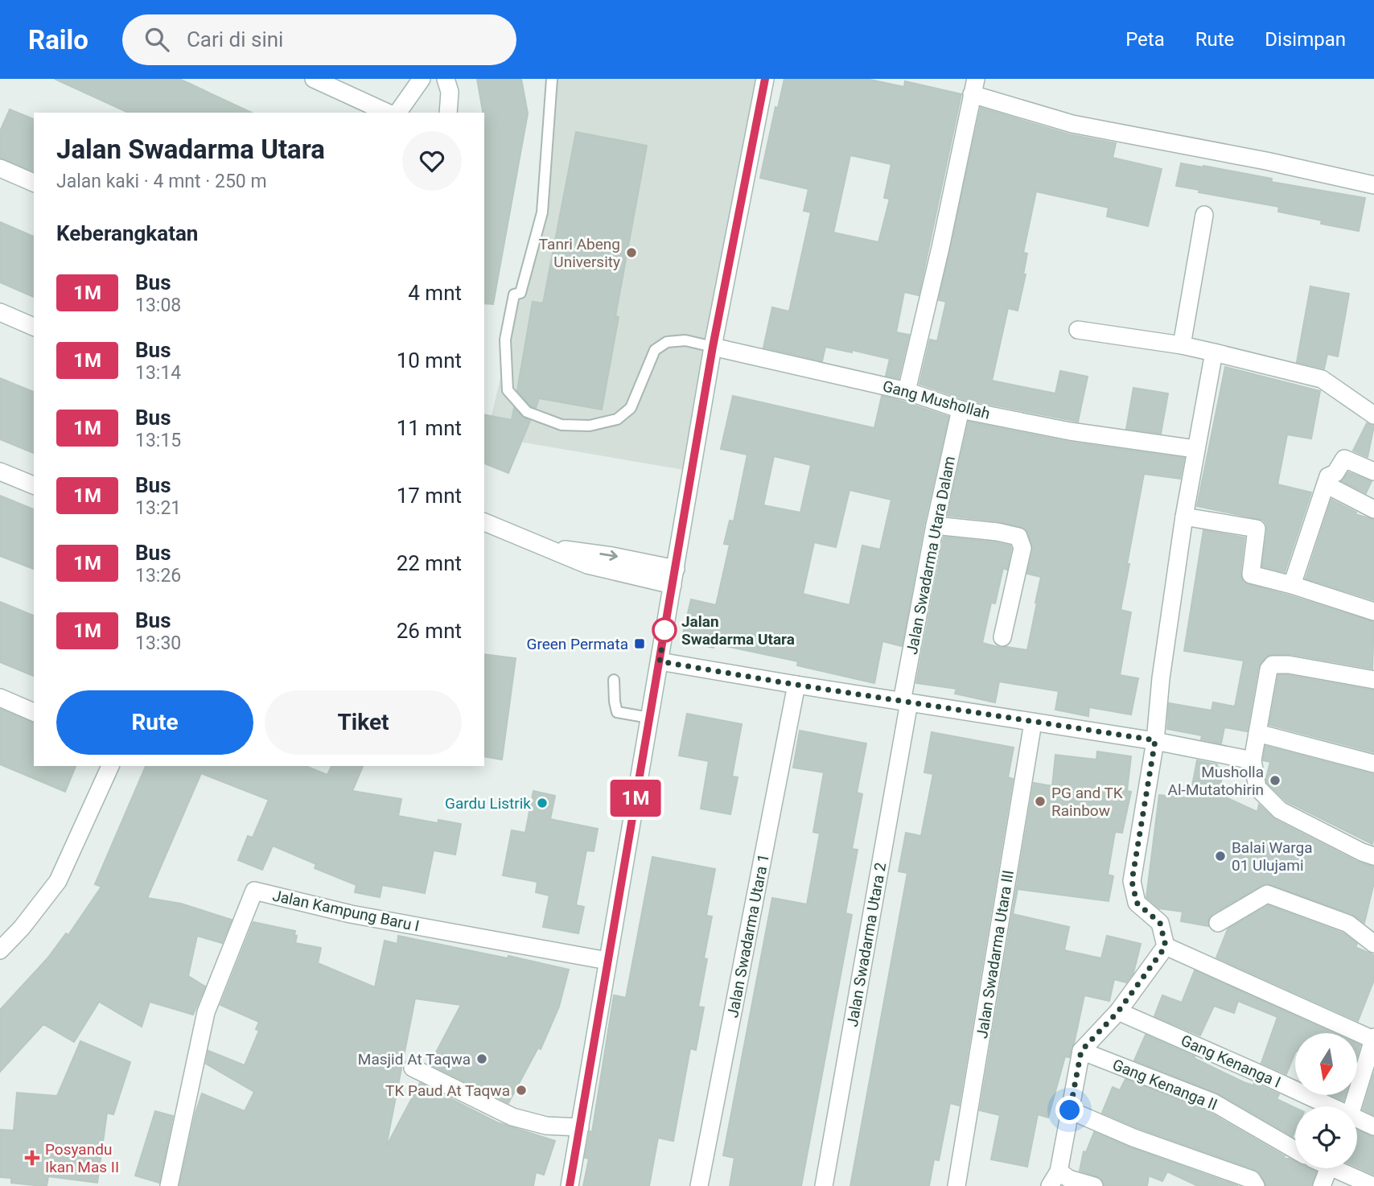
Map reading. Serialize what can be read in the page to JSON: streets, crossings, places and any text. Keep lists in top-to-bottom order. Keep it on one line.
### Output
{"streets":{"street":["Gang Mushollah","Jalan Swadarma Utara Dalam","Jalan Kampung Baru I","Jalan Swadarma Utara 1","Jalan Swadarma Utara 2","Jalan Swadarma Utara III","Gang Kenanga I","Gang Kenanga II"]},"crossings":[["Gang Mushollah","Jalan Swadarma Utara Dalam"],["Jalan Swadarma Utara Dalam","Jalan Swadarma Utara 2"]],"places":{"other":["Tanri Abeng University","Jalan Swadarma Utara","Musholla Al-Mutatohirin","PG and TK Rainbow","Gardu Listrik","Balai Warga 01 Ulujami","Masjid At Taqwa","TK Paud At Taqwa"],"transit":["Green Permata"],"health":["Posyandu Ikan Mas II"]},"lines":["bus line 1M"],"north":"bottom","page":{"header":"Railo","search":"Cari di sini","nav":["Peta","Rute","Disimpan"],"on_map":"1M","heading":[["Jalan Swadarma Utara","Jalan kaki · 4 mnt · 250 m"],"Keberangkatan"],"list":[{"mark":"1M","name":"Bus","note":"13:08","value":"4 mnt"},{"mark":"1M","name":"Bus","note":"13:14","value":"10 mnt"},{"mark":"1M","name":"Bus","note":"13:15","value":"11 mnt"},{"mark":"1M","name":"Bus","note":"13:21","value":"17 mnt"},{"mark":"1M","name":"Bus","note":"13:26","value":"22 mnt"},{"mark":"1M","name":"Bus","note":"13:30","value":"26 mnt"}],"buttons":["Rute","Tiket"]}}
